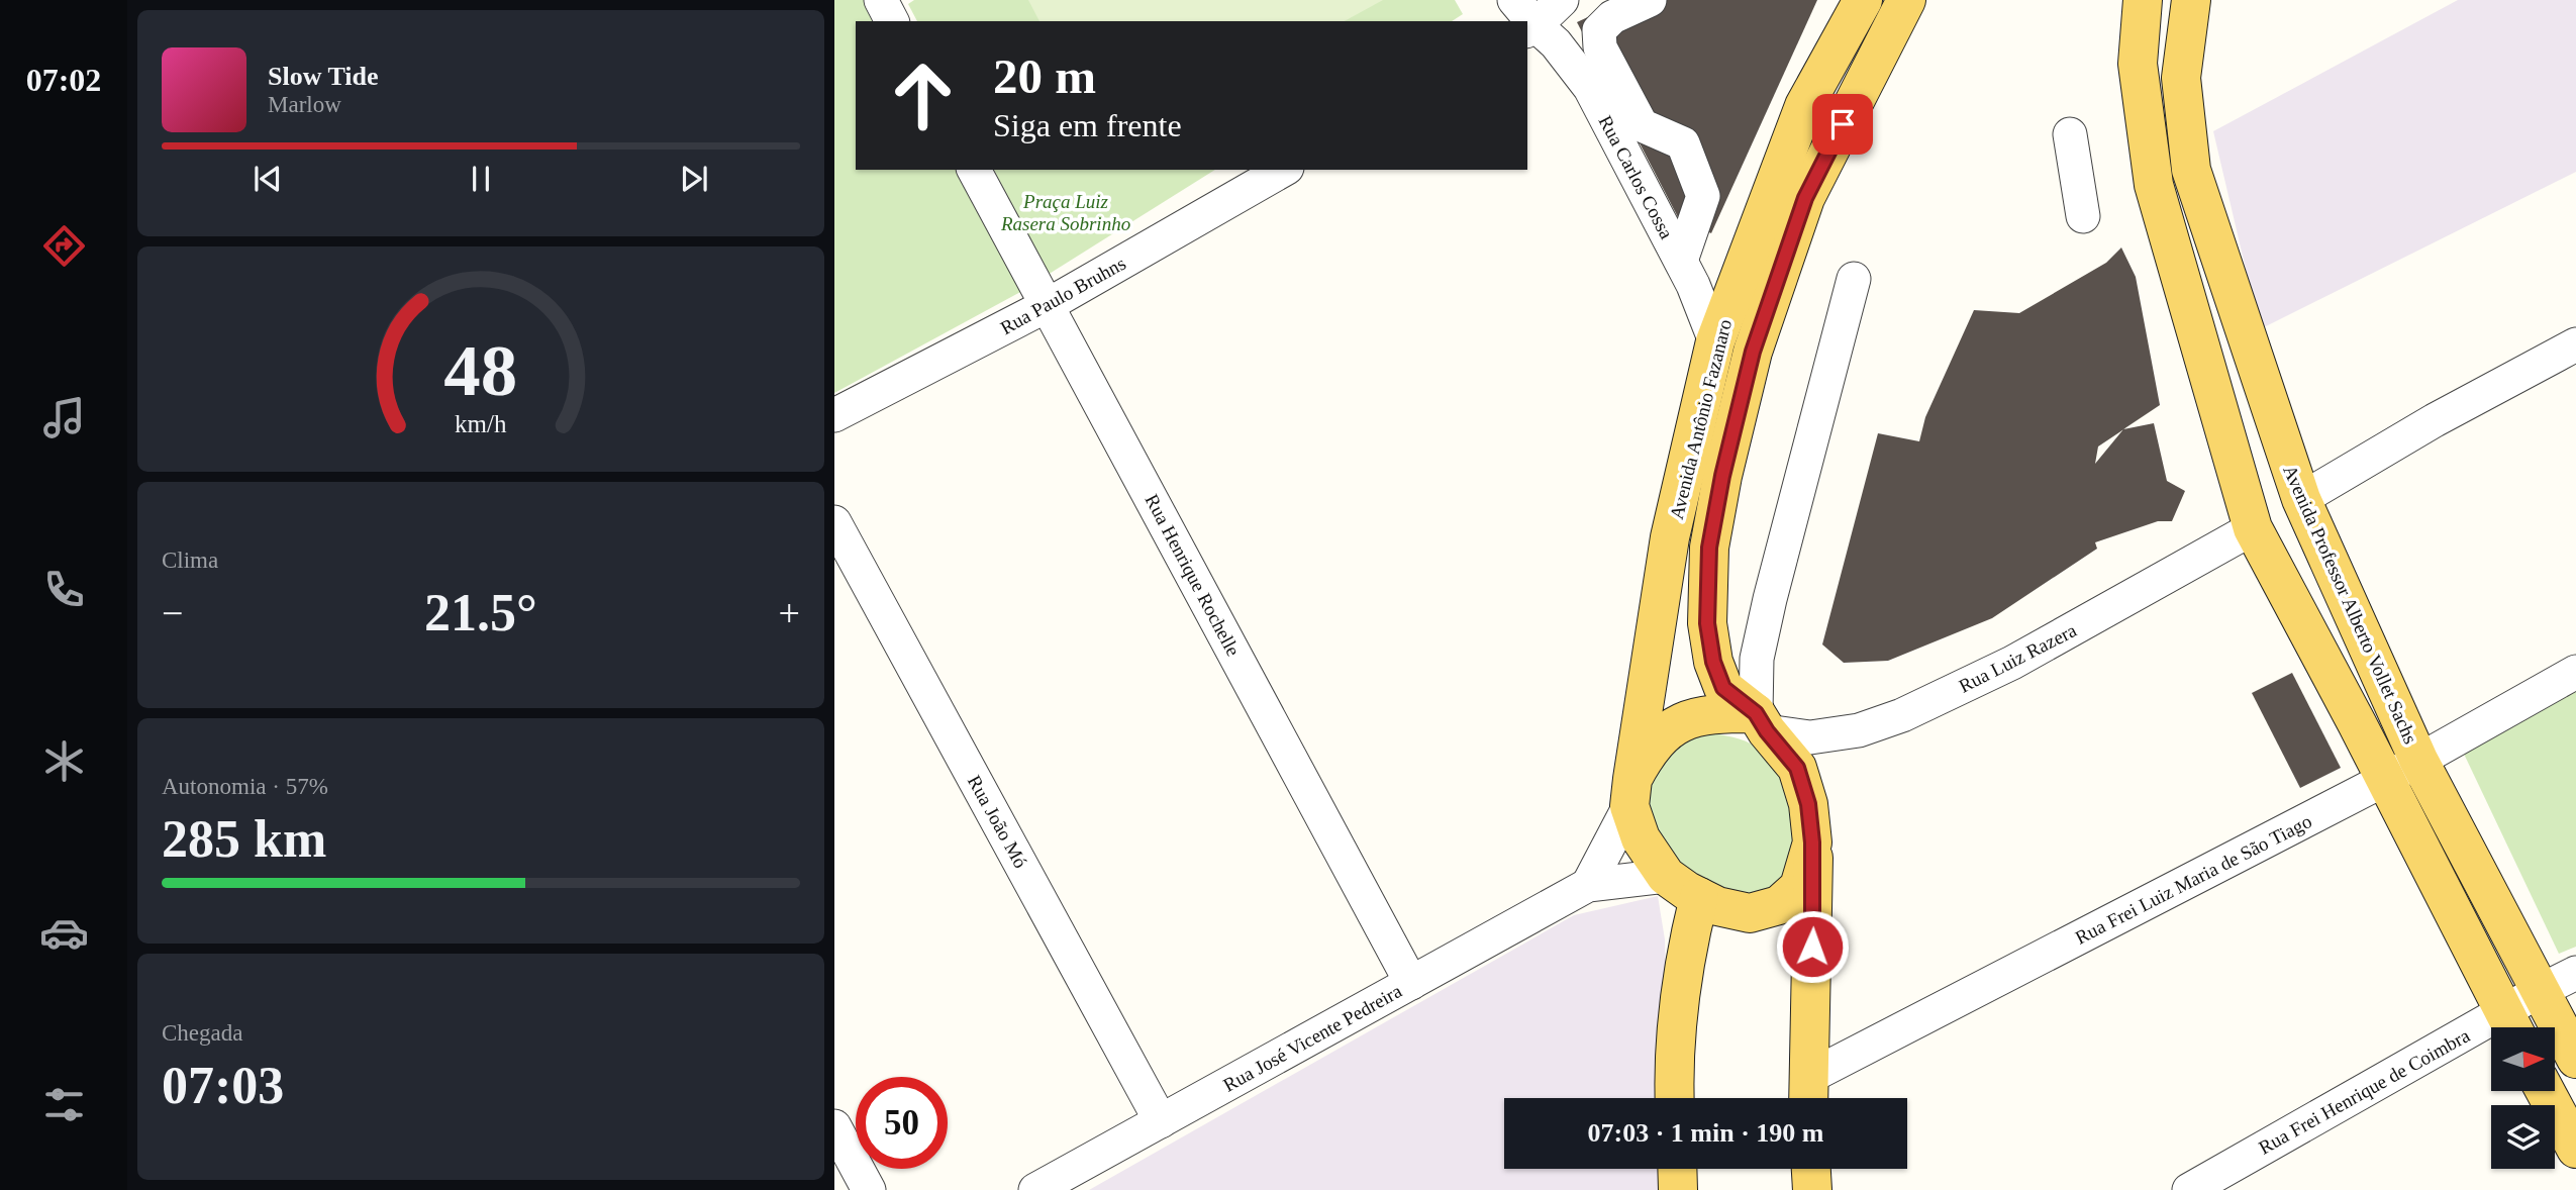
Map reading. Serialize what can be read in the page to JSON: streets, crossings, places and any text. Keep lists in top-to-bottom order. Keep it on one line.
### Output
{"streets":{"main road":["Avenida Antônio Fazanaro","Avenida Professor Alberto Vollet Sachs"],"street":["Rua Carlos Cossa","Rua Paulo Bruhns","Rua Henrique Rochelle","Rua Luiz Razera","Rua João Mó","Rua Frei Luiz Maria de São Tiago","Rua José Vicente Pedreira","Rua Frei Henrique de Coimbra"]},"crossings":[["Rua Carlos Cossa","Avenida Antônio Fazanaro"],["Rua Paulo Bruhns","Rua Henrique Rochelle"],["Avenida Antônio Fazanaro","Rua Luiz Razera"],["Avenida Antônio Fazanaro","Rua José Vicente Pedreira"],["Rua Henrique Rochelle","Rua José Vicente Pedreira"],["Avenida Professor Alberto Vollet Sachs","Rua Frei Luiz Maria de São Tiago"],["Avenida Professor Alberto Vollet Sachs","Rua Frei Henrique de Coimbra"],["Rua Luiz Razera","Rua José Vicente Pedreira"],["Rua João Mó","Rua José Vicente Pedreira"]],"parks":["Praça Luiz Rasera Sobrinho"],"north":"right","page":{"tabs":"07:02","turn":["20 m","Siga em frente"],"song":["Slow Tide","Marlow"],"tile":["Clima",["Autonomia · 57%","285 km"],["Chegada","07:03"]],"heat":["−","21.5°","+"],"limit":"50","trip":"07:03 · 1 min · 190 m","gauge":["48","km/h"]}}
